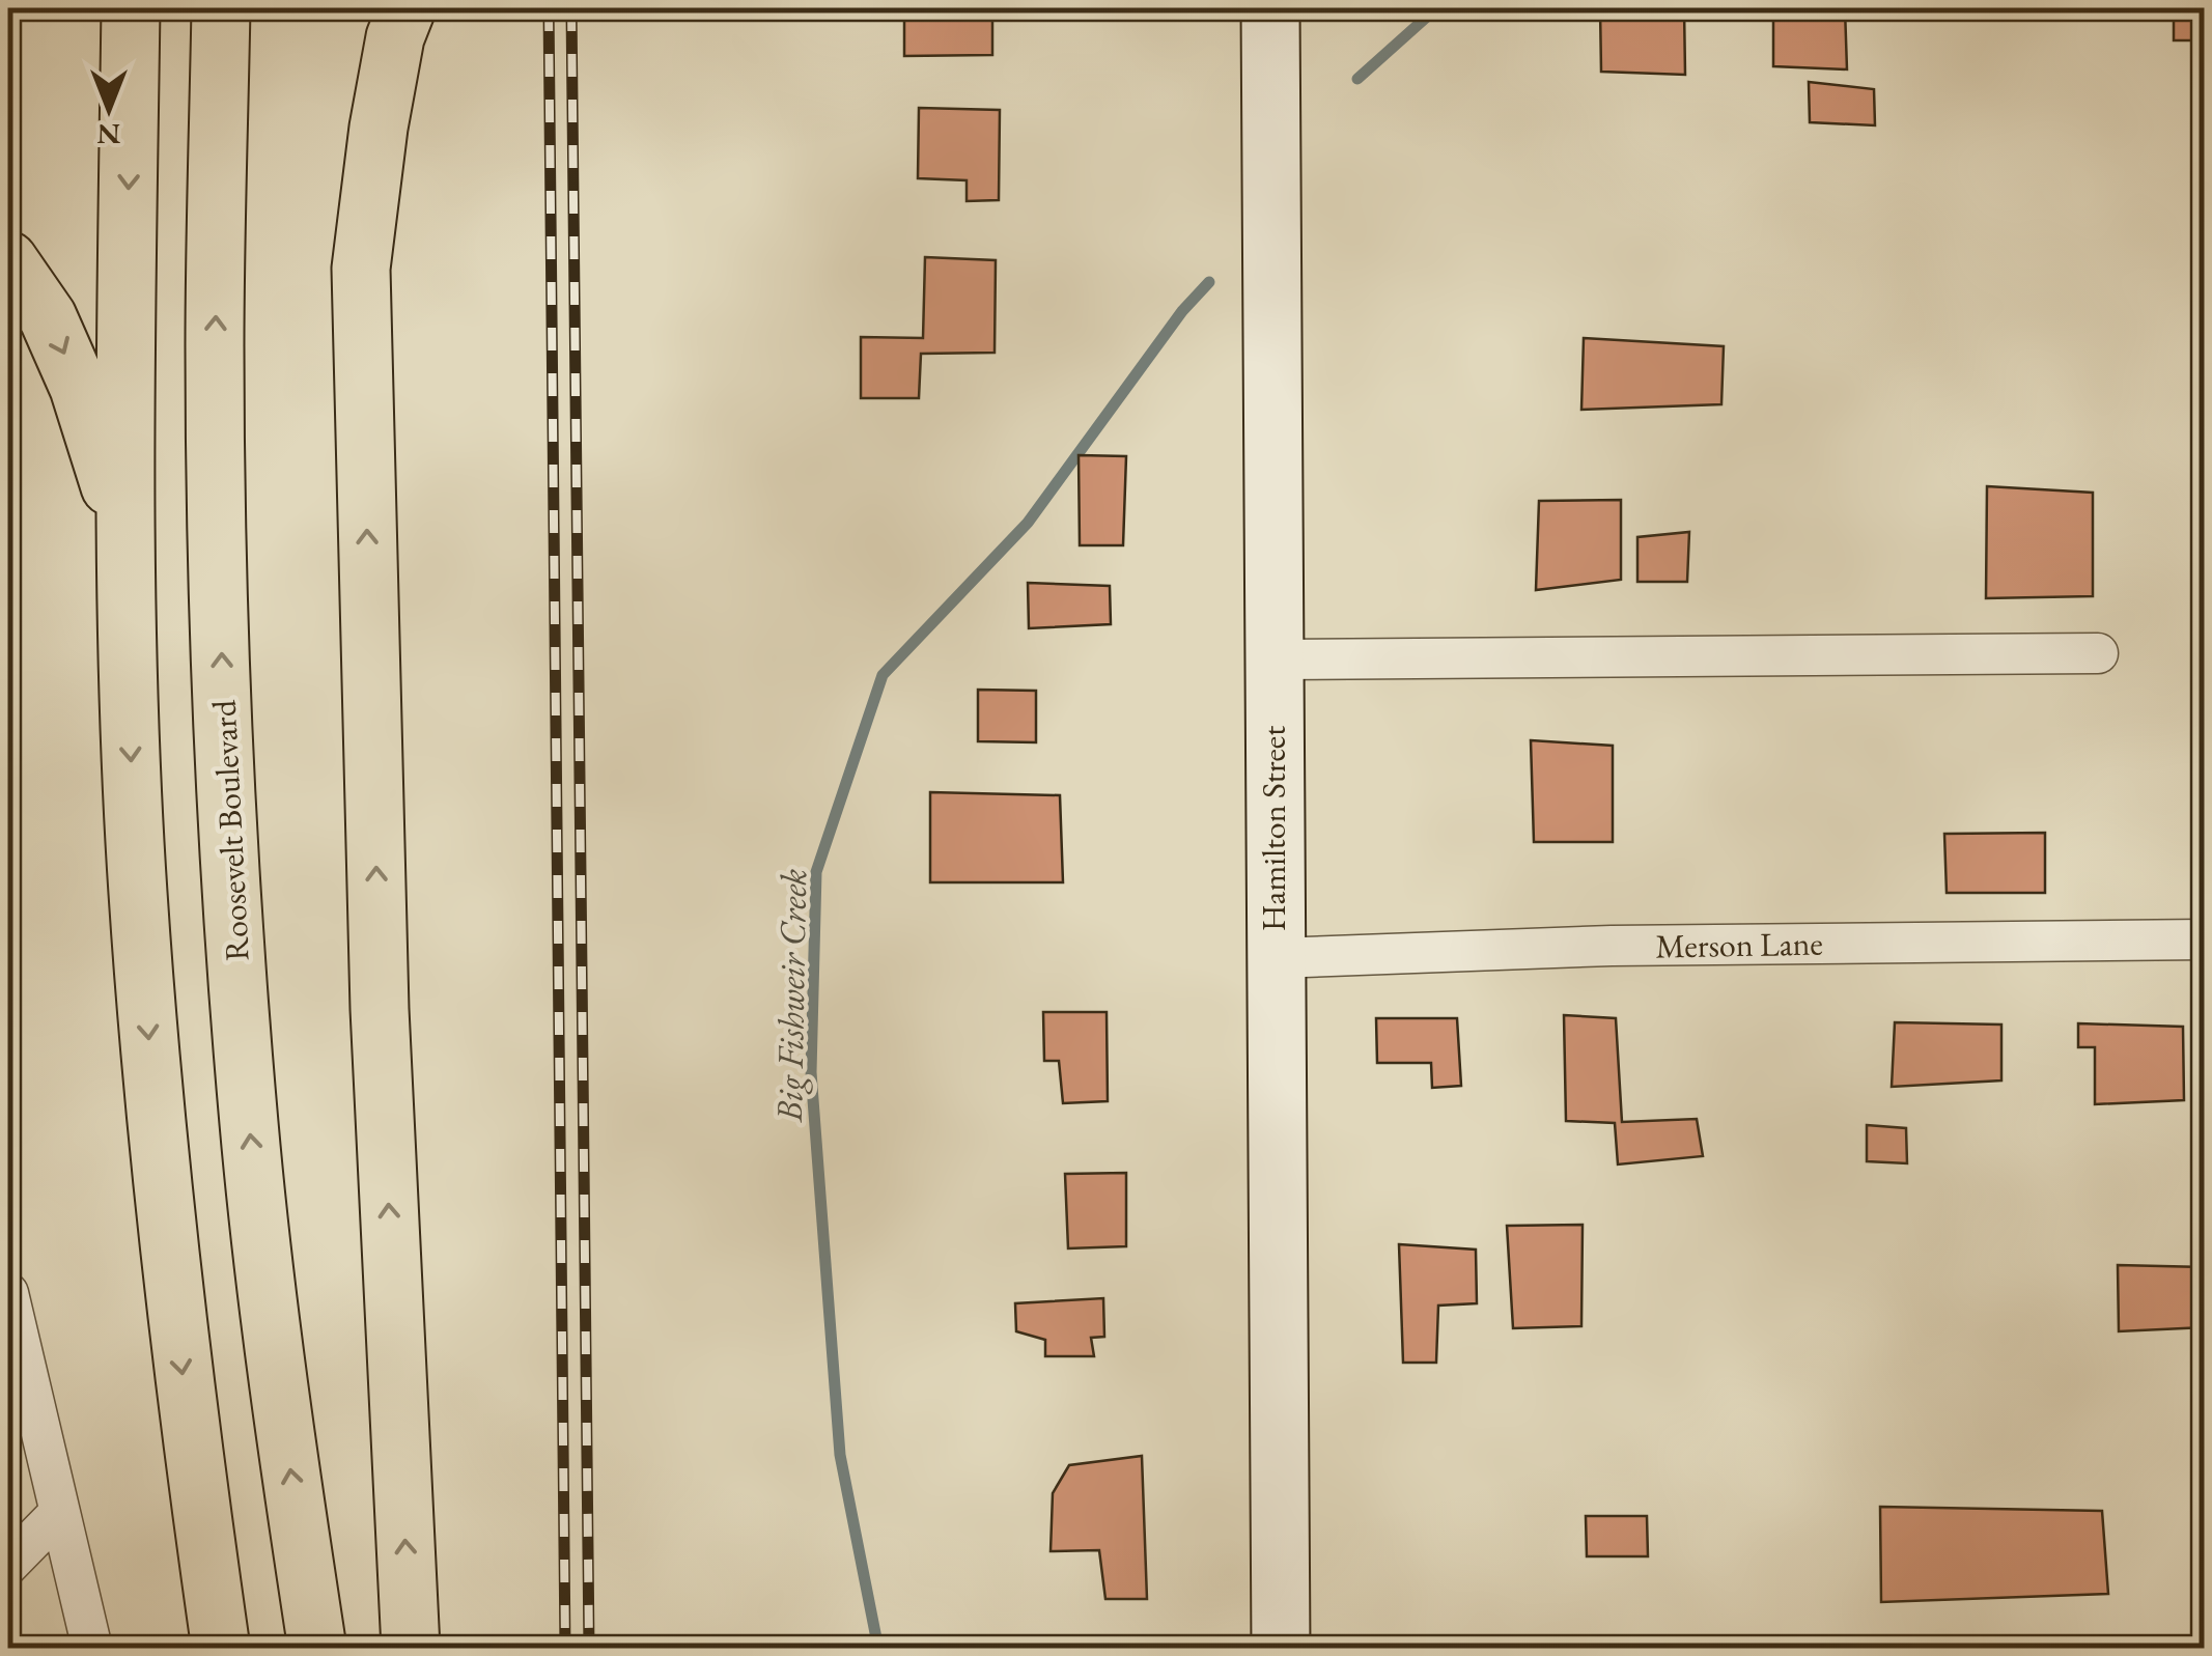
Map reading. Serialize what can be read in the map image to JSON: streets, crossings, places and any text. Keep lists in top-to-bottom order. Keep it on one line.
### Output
{"streets":{"highway":["Roosevelt Boulevard"],"street":["Hamilton Street","Merson Lane"]},"crossings":[["Hamilton Street","Merson Lane"]],"water":["Big Fishweir Creek"],"north":"bottom"}
